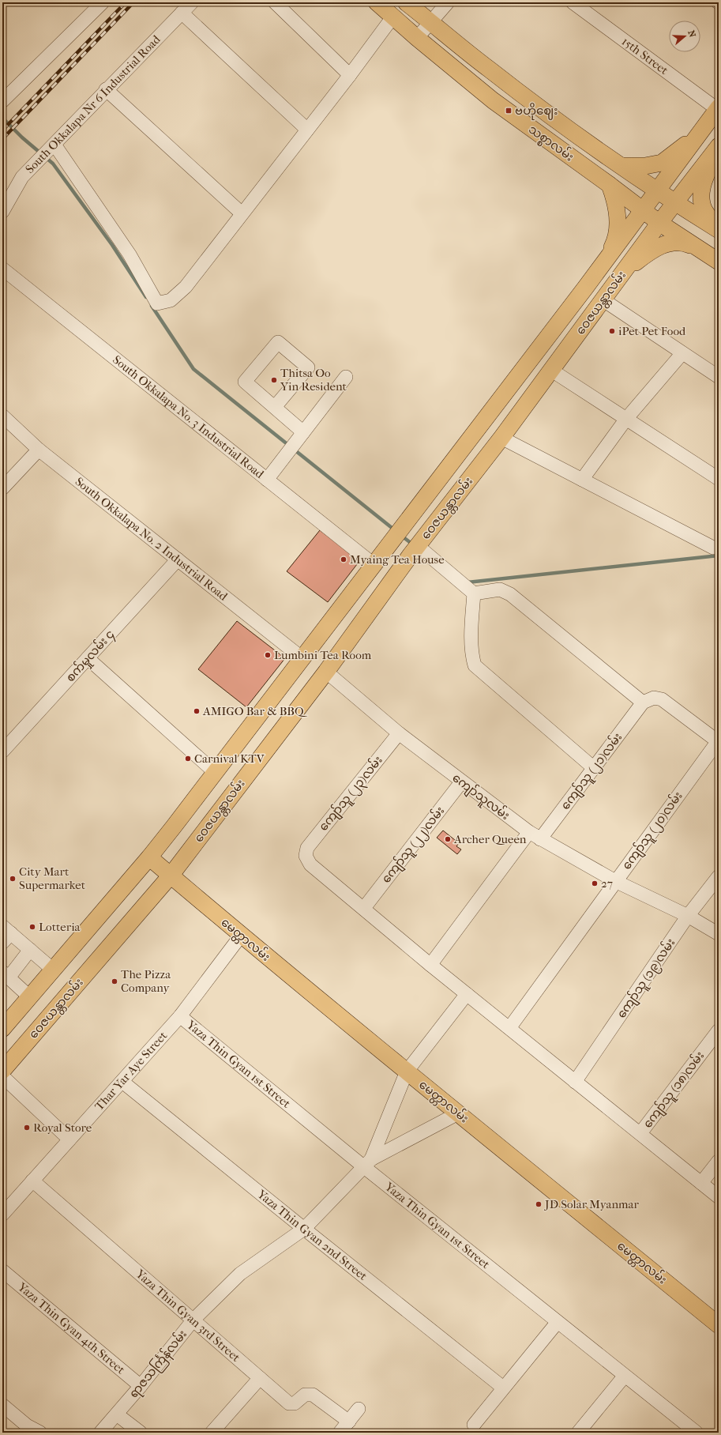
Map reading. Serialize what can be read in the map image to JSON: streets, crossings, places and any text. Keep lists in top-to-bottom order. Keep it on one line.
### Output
{"streets":{"main road":["သစ္စာလမ်း","ဝေဇယန္တာလမ်း","မေတ္တာလမ်း"],"street":["15th Street","South Okkalapa Nr 6 Industrial Road","South Okkalapa No. 3 Industrial Road","South Okkalapa No. 2 Industrial Road","စက်မှုလမ်း ၄","ကျော်သူ (၂၁)လမ်း","ကျော်သူ (၂၃)လမ်း","ကျော်သူလမ်း","ကျော်သူ (၂၀)လမ်း","ကျော်သူ (၂၂)လမ်း","ကျော်သူ (၁၉)လမ်း","Yaza Thin Gyan 1st Street","Thar Yar Aye Street","ကျော်သူ (၁၈)လမ်း","Yaza Thin Gyan 2nd Street","Yaza Thin Gyan 3rd Street","Yaza Thin Gyan 4th Street","ရာဇသင်္ကြန်လမ်း"]},"crossings":[["15th Street","ဝေဇယန္တာလမ်း"],["သစ္စာလမ်း","ဝေဇယန္တာလမ်း"],["ဝေဇယန္တာလမ်း","South Okkalapa No. 3 Industrial Road"],["ဝေဇယန္တာလမ်း","South Okkalapa No. 2 Industrial Road"],["ဝေဇယန္တာလမ်း","ကျော်သူလမ်း"],["ဝေဇယန္တာလမ်း","မေတ္တာလမ်း"],["South Okkalapa No. 2 Industrial Road","စက်မှုလမ်း ၄"],["ကျော်သူ (၂၁)လမ်း","ကျော်သူလမ်း"],["ကျော်သူ (၂၃)လမ်း","ကျော်သူလမ်း"],["ကျော်သူ (၂၃)လမ်း","ကျော်သူ (၂၂)လမ်း"],["ကျော်သူလမ်း","ကျော်သူ (၂၀)လမ်း"],["ကျော်သူလမ်း","ကျော်သူ (၂၂)လမ်း"],["ကျော်သူလမ်း","ကျော်သူ (၁၉)လမ်း"],["မေတ္တာလမ်း","Thar Yar Aye Street"],["Yaza Thin Gyan 1st Street","Thar Yar Aye Street"],["Yaza Thin Gyan 1st Street","ရာဇသင်္ကြန်လမ်း"],["Thar Yar Aye Street","Yaza Thin Gyan 2nd Street"],["Thar Yar Aye Street","Yaza Thin Gyan 3rd Street"],["Yaza Thin Gyan 2nd Street","ရာဇသင်္ကြန်လမ်း"],["Yaza Thin Gyan 3rd Street","ရာဇသင်္ကြန်လမ်း"],["Yaza Thin Gyan 4th Street","ရာဇသင်္ကြန်လမ်း"]],"places":{"transit":["ဗဟိုဈေး"],"other":["iPet Pet Food","Thitsa Oo Yin Resident","Myaing Tea House","Lumbini Tea Room","AMIGO Bar & BBQ","Carnival KTV","Archer Queen","City Mart Supermarket","27","Lotteria","The Pizza Company","Royal Store","JD Solar Myanmar"]},"north":"right"}
